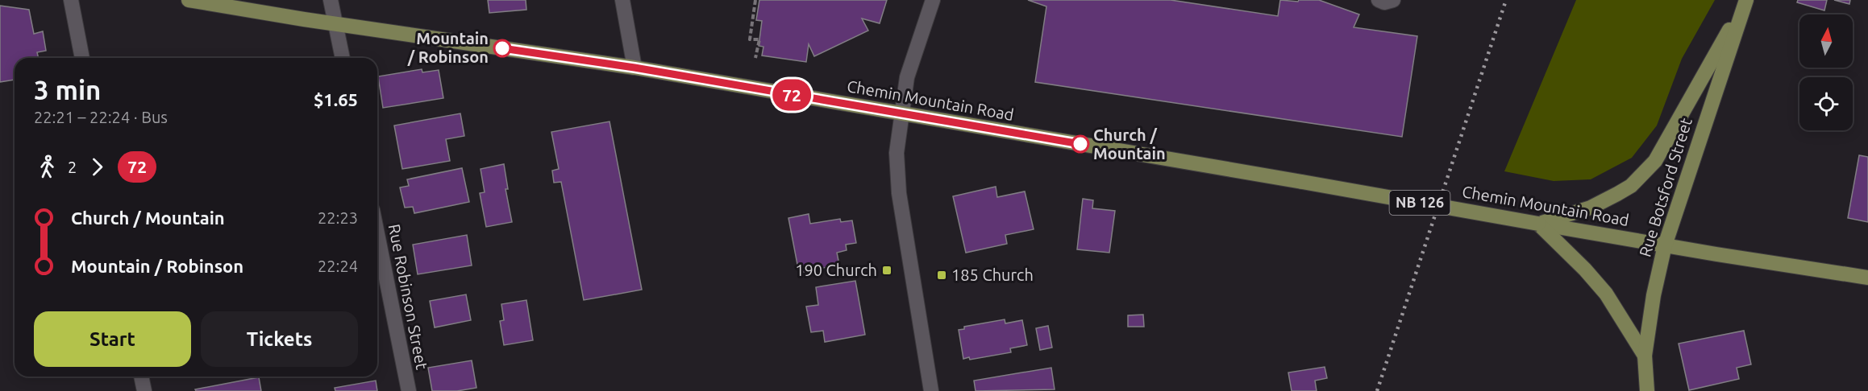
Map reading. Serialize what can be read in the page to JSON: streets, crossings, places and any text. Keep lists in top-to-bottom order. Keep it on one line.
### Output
{"streets":{"main road":["Chemin Mountain Road","Rue Botsford Street","NB 126"],"street":["Rue Robinson Street"]},"crossings":[["Chemin Mountain Road","Rue Botsford Street"],["Chemin Mountain Road","NB 126"],["Rue Botsford Street","NB 126"]],"places":{"other":["Mountain / Robinson","Church / Mountain"],"transit":["190 Church","185 Church"]},"lines":["bus line 72"],"north":"top","page":{"on_map":"72","heading":["3 min","22:21 – 22:24 · Bus","$1.65"],"legs":["2","72"],"list":[{"name":"Church / Mountain","value":"22:23"},{"name":"Mountain / Robinson","value":"22:24"}],"buttons":["Start","Tickets"]}}
